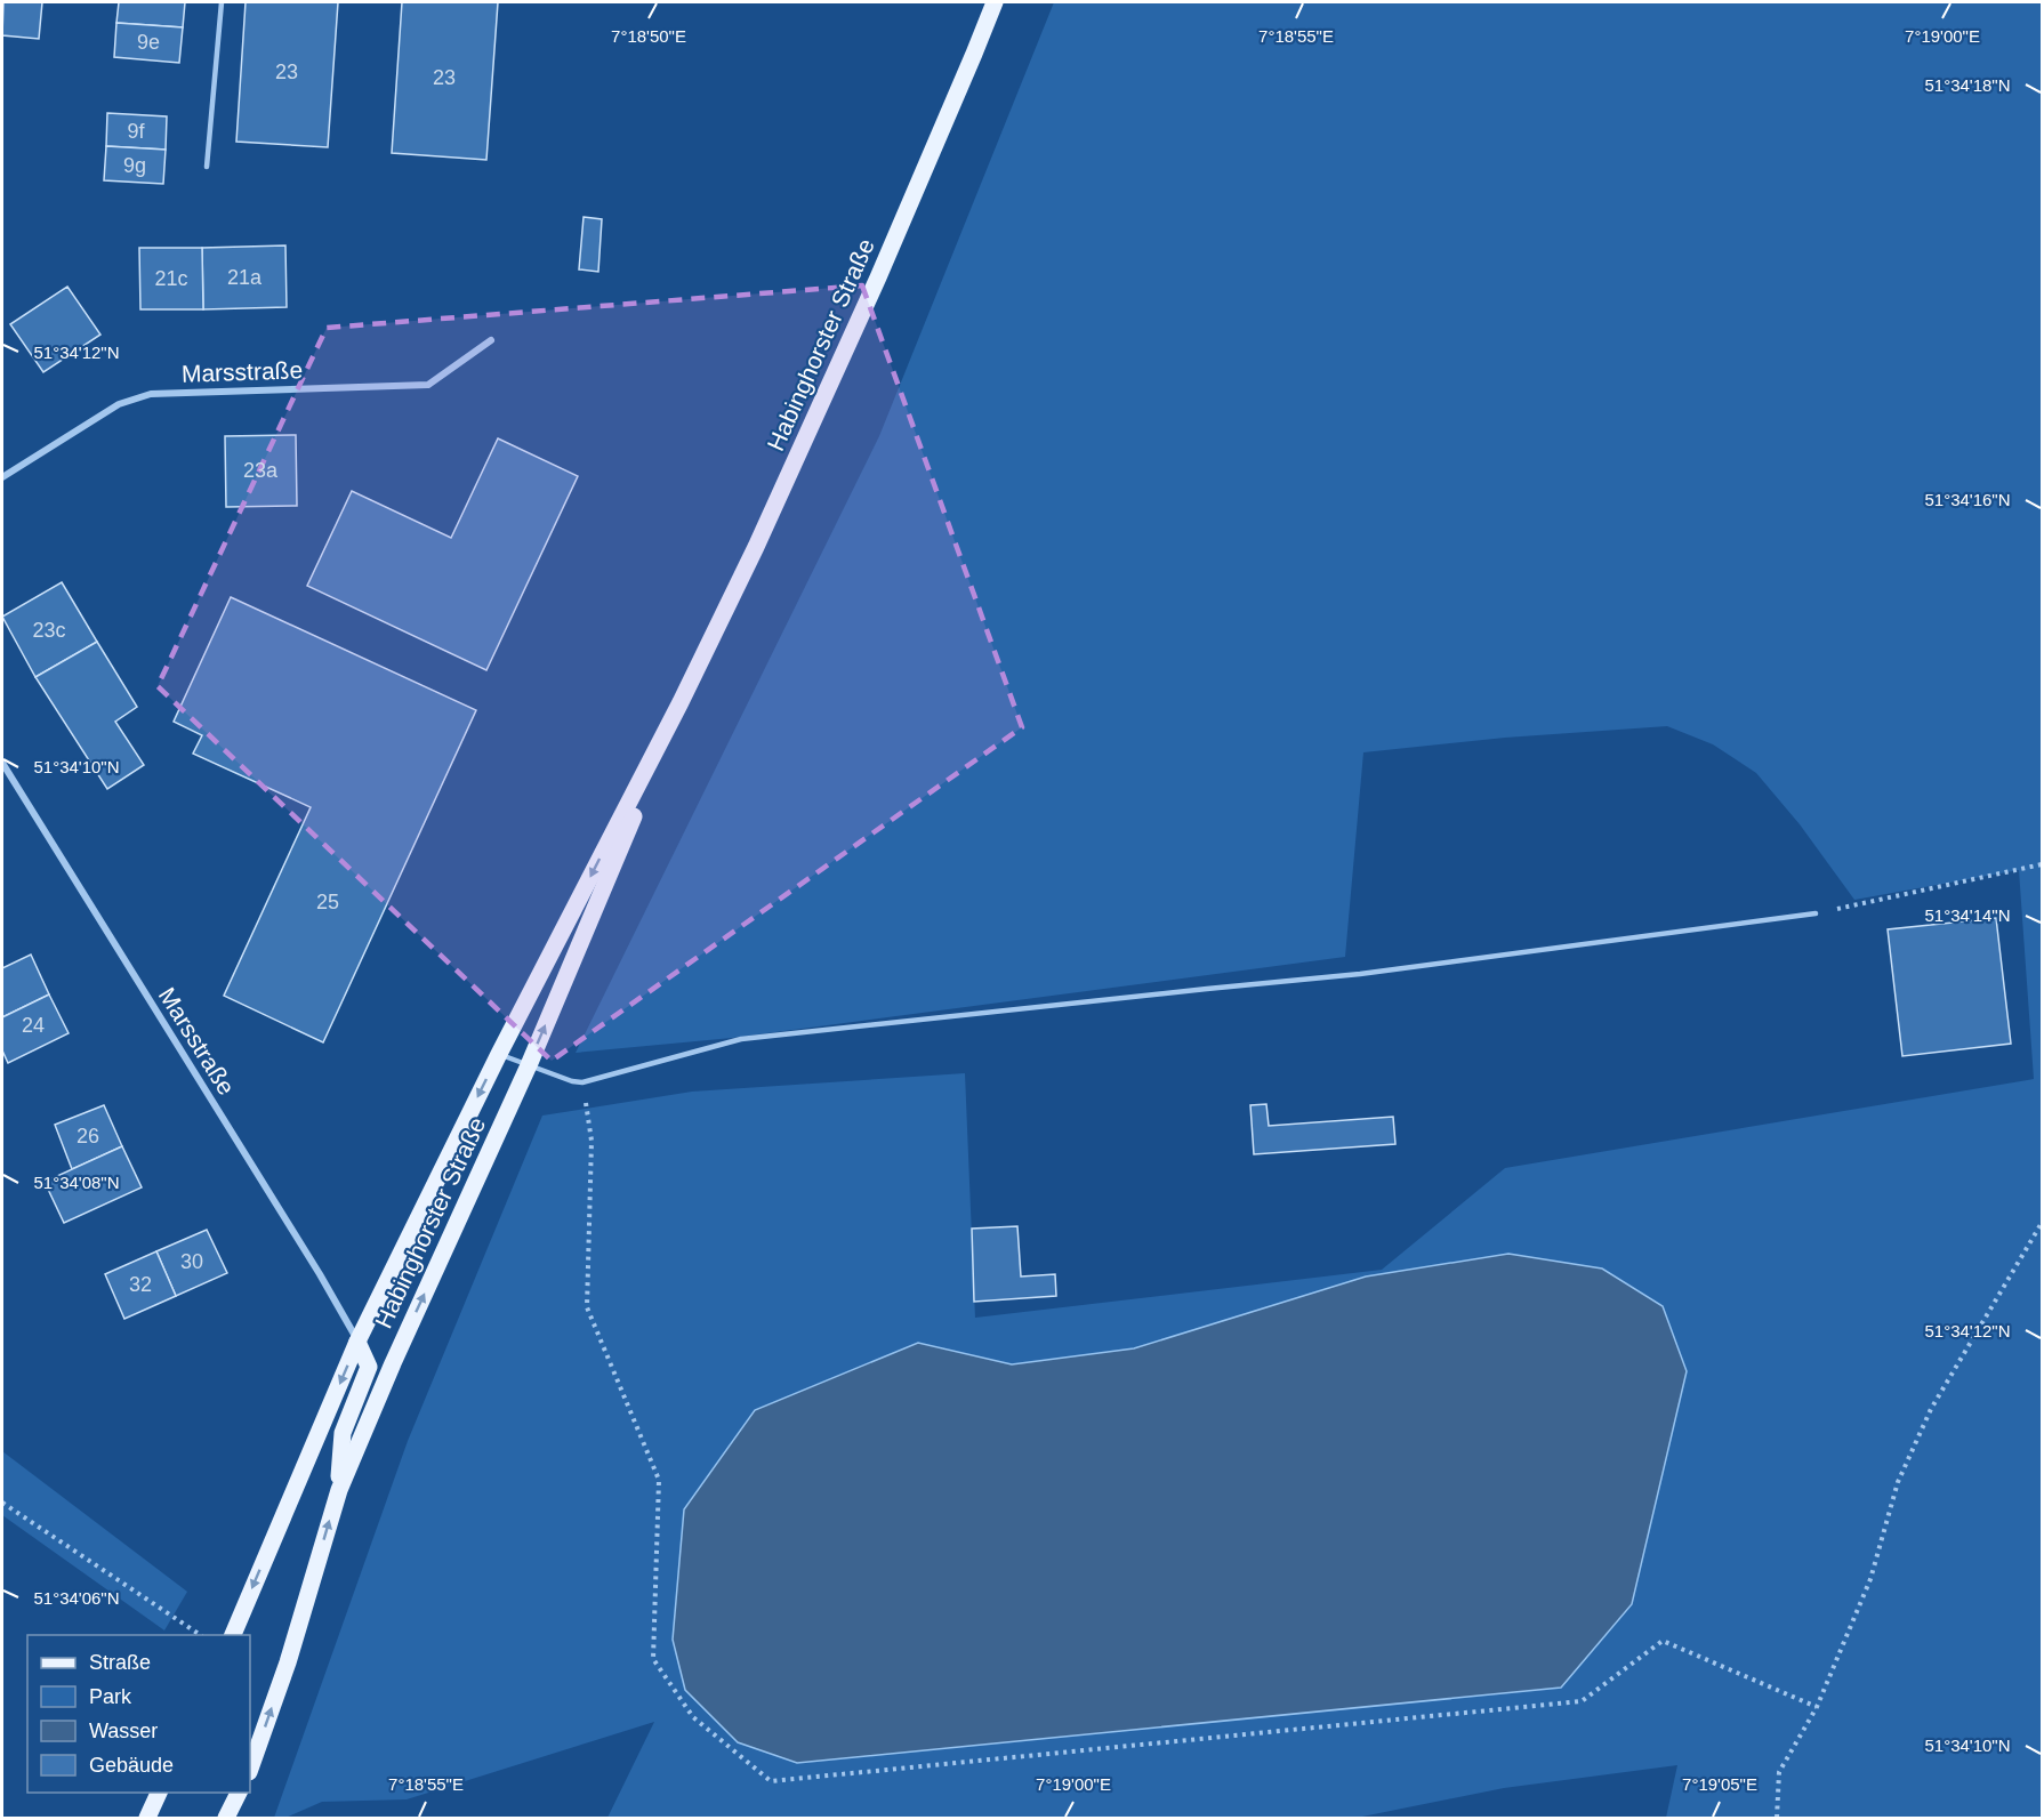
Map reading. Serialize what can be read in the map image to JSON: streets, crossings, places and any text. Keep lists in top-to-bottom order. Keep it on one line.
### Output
{"streets":{"main road":["Habinghorster Straße"],"street":["Marsstraße"]},"crossings":[["Habinghorster Straße","Marsstraße"]],"house_numbers":["9e","23","23","9f","9g","21a","21c","23a","23c","25","24","26","30","32"],"legend":["Straße","Park","Wasser","Gebäude"],"coordinates":["7°18'50\"E","7°18'55\"E","7°19'00\"E","51°34'18\"N","51°34'12\"N","51°34'16\"N","51°34'10\"N","51°34'14\"N","51°34'08\"N","51°34'06\"N","7°19'05\"E"]}
